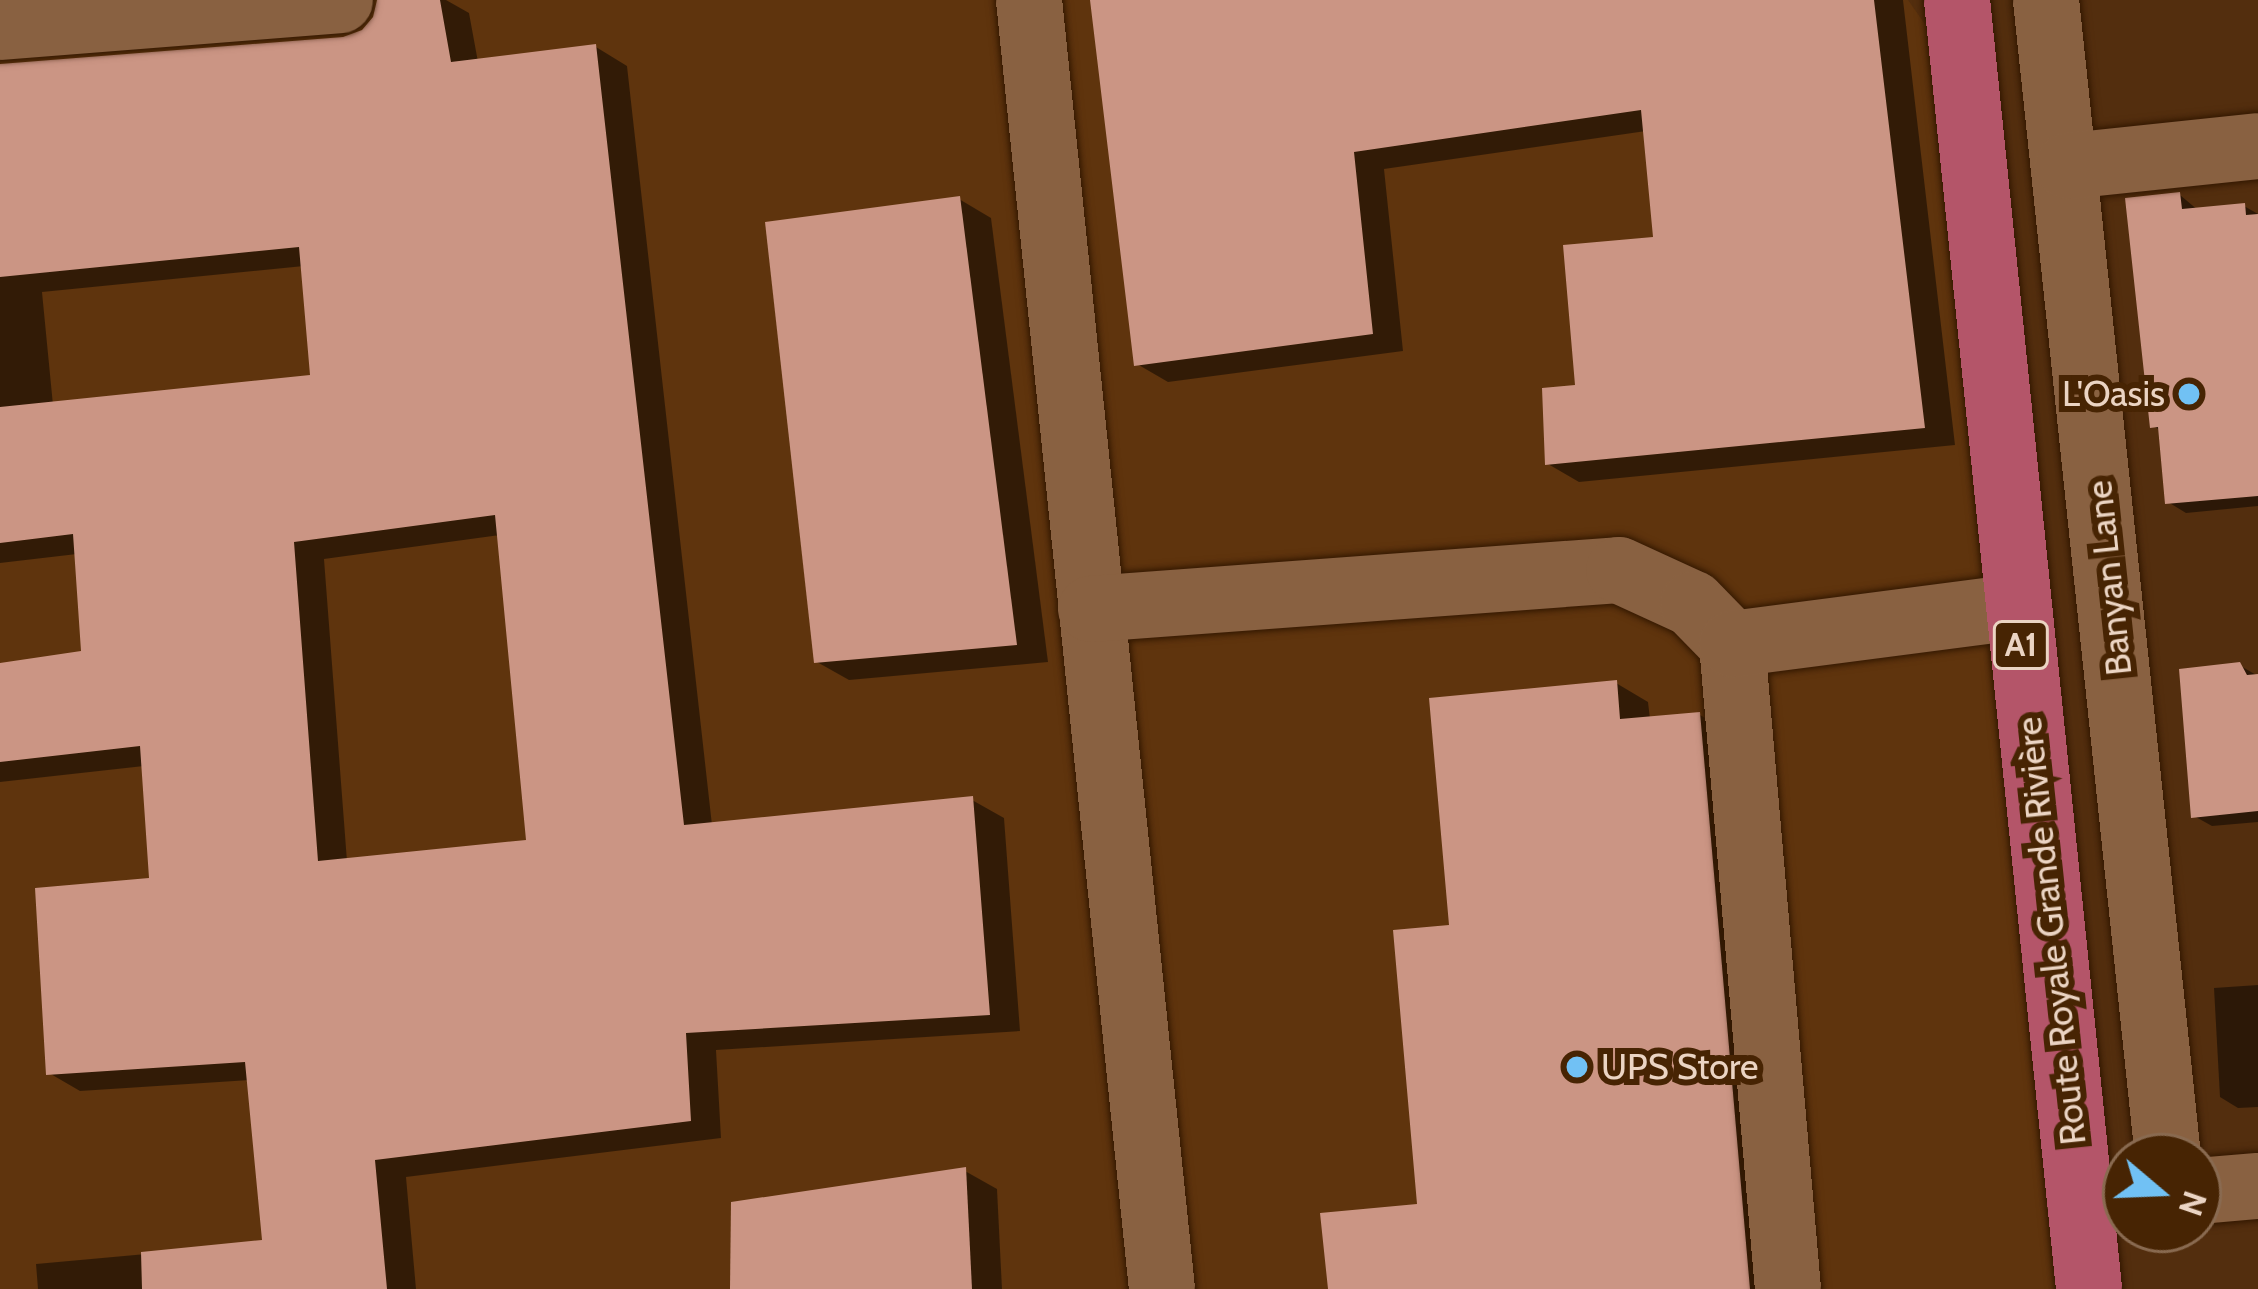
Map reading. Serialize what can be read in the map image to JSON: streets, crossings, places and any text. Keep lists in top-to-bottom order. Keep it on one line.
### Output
{"streets":{"main road":["A1","Route Royale Grande Rivière"],"street":["Banyan Lane"]},"places":["L'Oasis","UPS Store"],"north":"right"}
